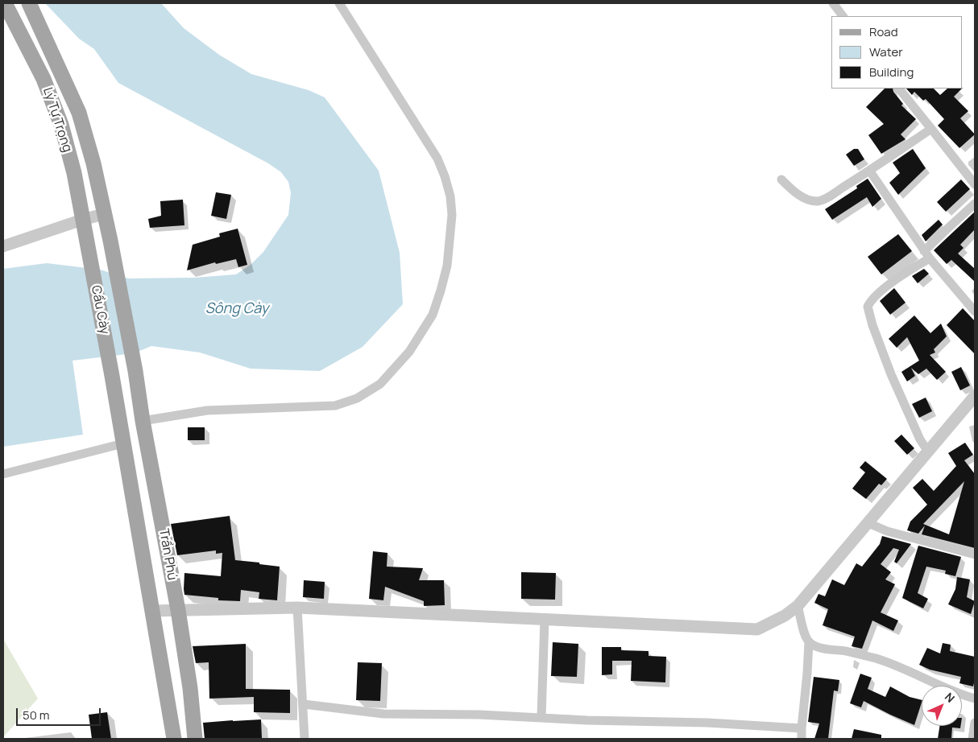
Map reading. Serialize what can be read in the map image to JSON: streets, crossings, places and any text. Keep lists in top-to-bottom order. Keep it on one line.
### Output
{"streets":{"main road":["Lý Tự Trọng","Cầu Cày","Trần Phú"]},"crossings":[["Lý Tự Trọng","Cầu Cày"],["Cầu Cày","Trần Phú"]],"water":["Sông Cày"],"legend":["Road","Water","Building"],"scale_bar":"50 m","north":"top right"}
